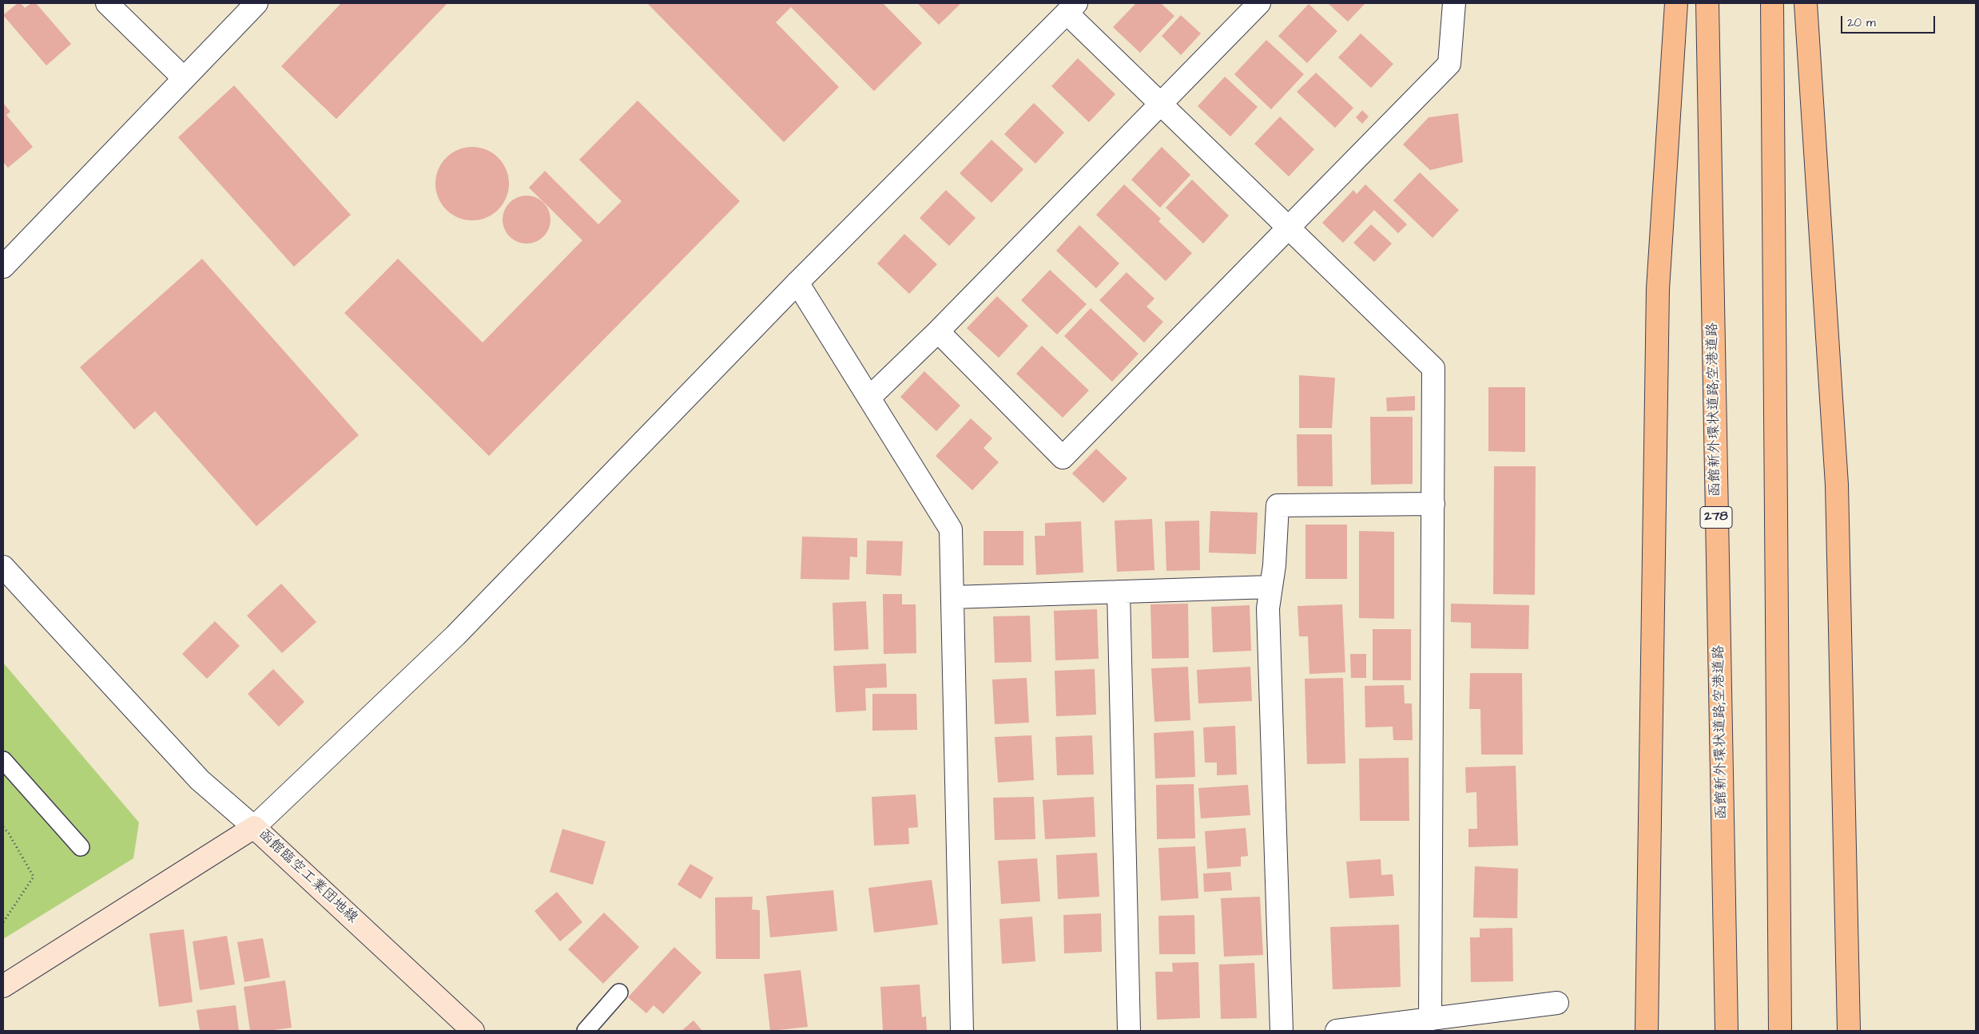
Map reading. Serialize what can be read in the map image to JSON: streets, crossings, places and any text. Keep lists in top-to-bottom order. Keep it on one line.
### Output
{"streets":{"highway":["函館新外環状道路;空港道路","278"],"main road":["函館臨空工業団地線"]},"scale_bar":"20 m"}
